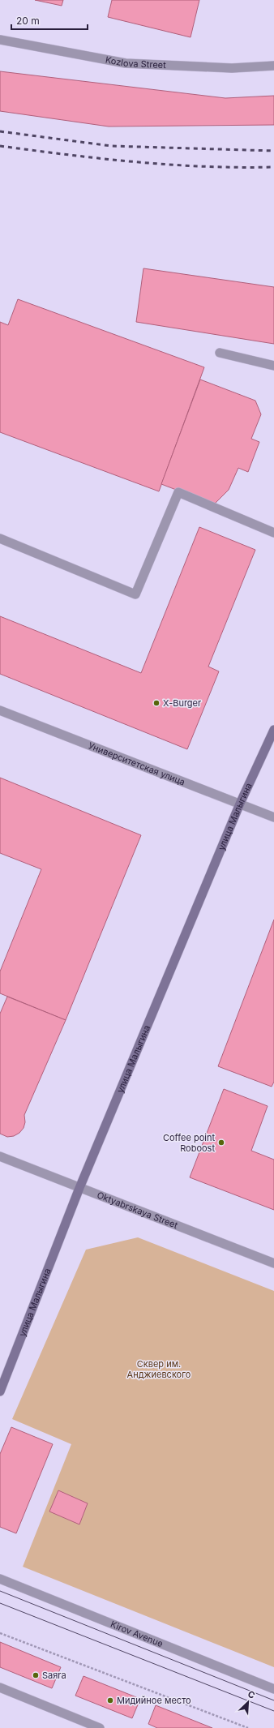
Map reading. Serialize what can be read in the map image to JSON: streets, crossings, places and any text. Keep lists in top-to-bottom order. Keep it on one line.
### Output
{"streets":{"main road":["улица Малыгина"],"street":["Kozlova Street","Университетская улица","Oktyabrskaya Street","Kirov Avenue"]},"crossings":[["Университетская улица","улица Малыгина"],["улица Малыгина","Oktyabrskaya Street"]],"parks":["Сквер им. Анджиевского"],"places":["X-Burger","Coffee point Roboost","Saяrа","Мидийное место"],"scale_bar":"20 m","north":"top right"}
